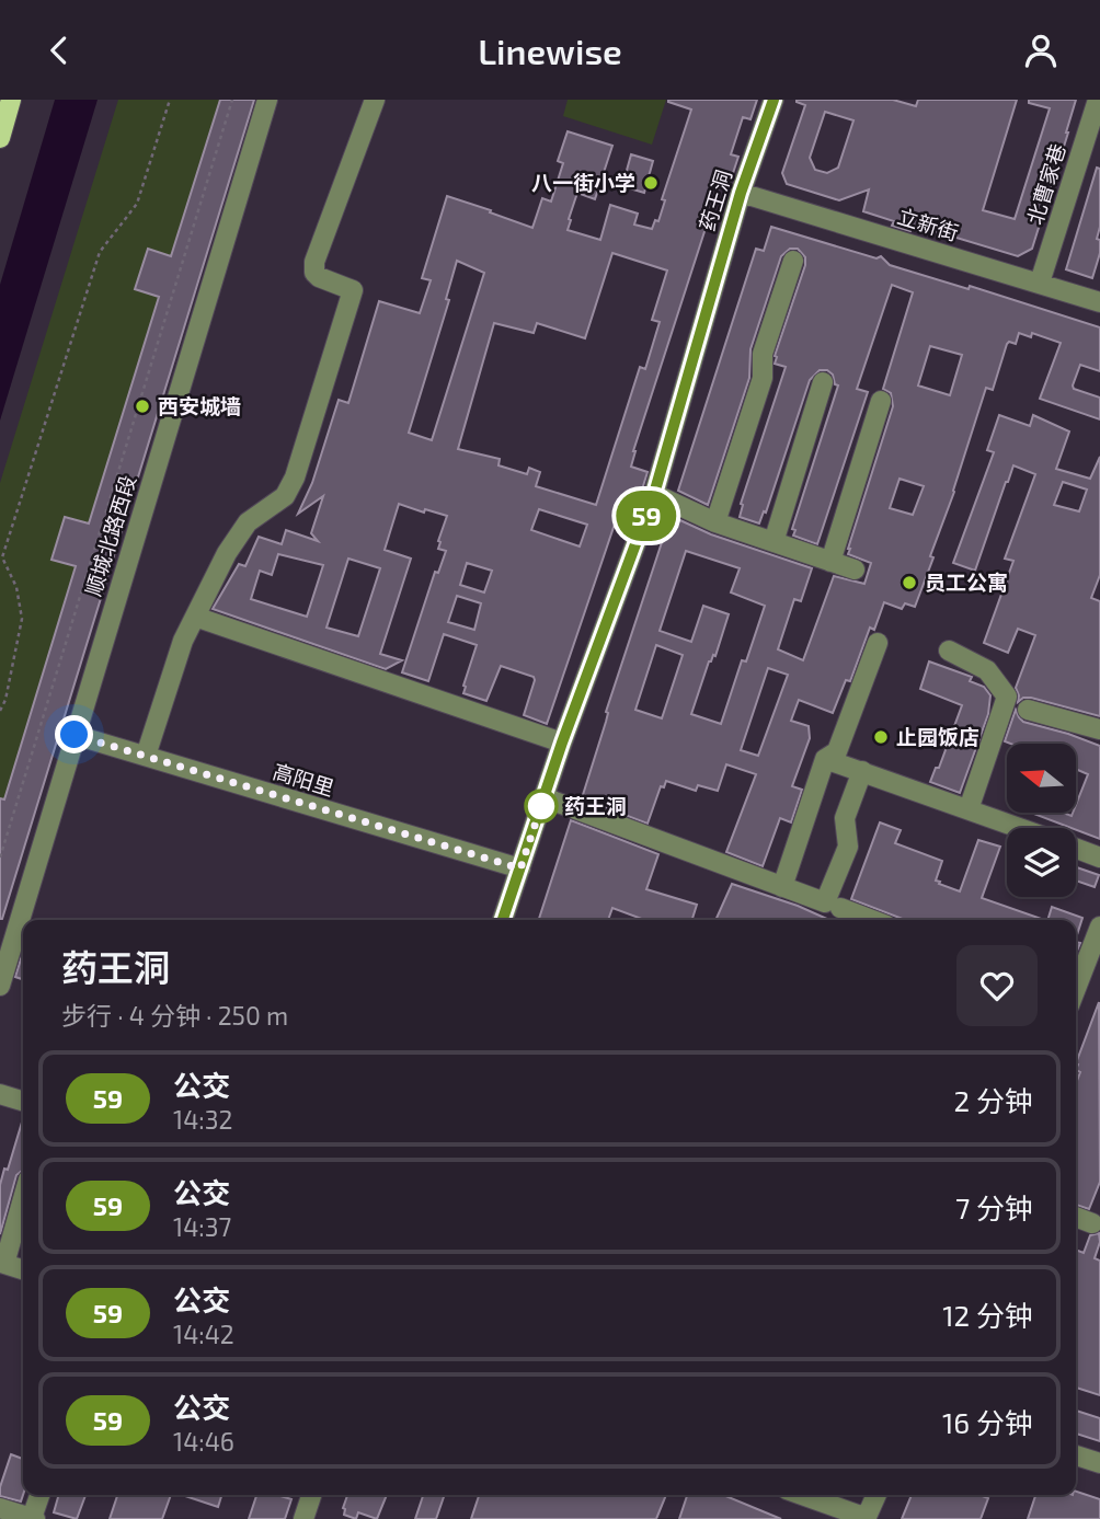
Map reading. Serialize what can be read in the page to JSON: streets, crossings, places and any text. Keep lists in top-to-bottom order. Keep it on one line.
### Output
{"streets":{"street":["北曹家巷","药王洞","立新街","顺城北路西段","高阳里"]},"crossings":[["北曹家巷","立新街"],["药王洞","立新街"],["药王洞","高阳里"],["顺城北路西段","高阳里"]],"places":["八一街小学","西安城墙","员工公寓","止园饭店","药王洞"],"lines":["bus line 59"],"north":"left","page":{"header":"Linewise","on_map":"59","heading":["药王洞","步行 · 4 分钟 · 250 m"],"list":[{"mark":"59","name":"公交","note":"14:32","value":"2 分钟"},{"mark":"59","name":"公交","note":"14:37","value":"7 分钟"},{"mark":"59","name":"公交","note":"14:42","value":"12 分钟"},{"mark":"59","name":"公交","note":"14:46","value":"16 分钟"}]}}
